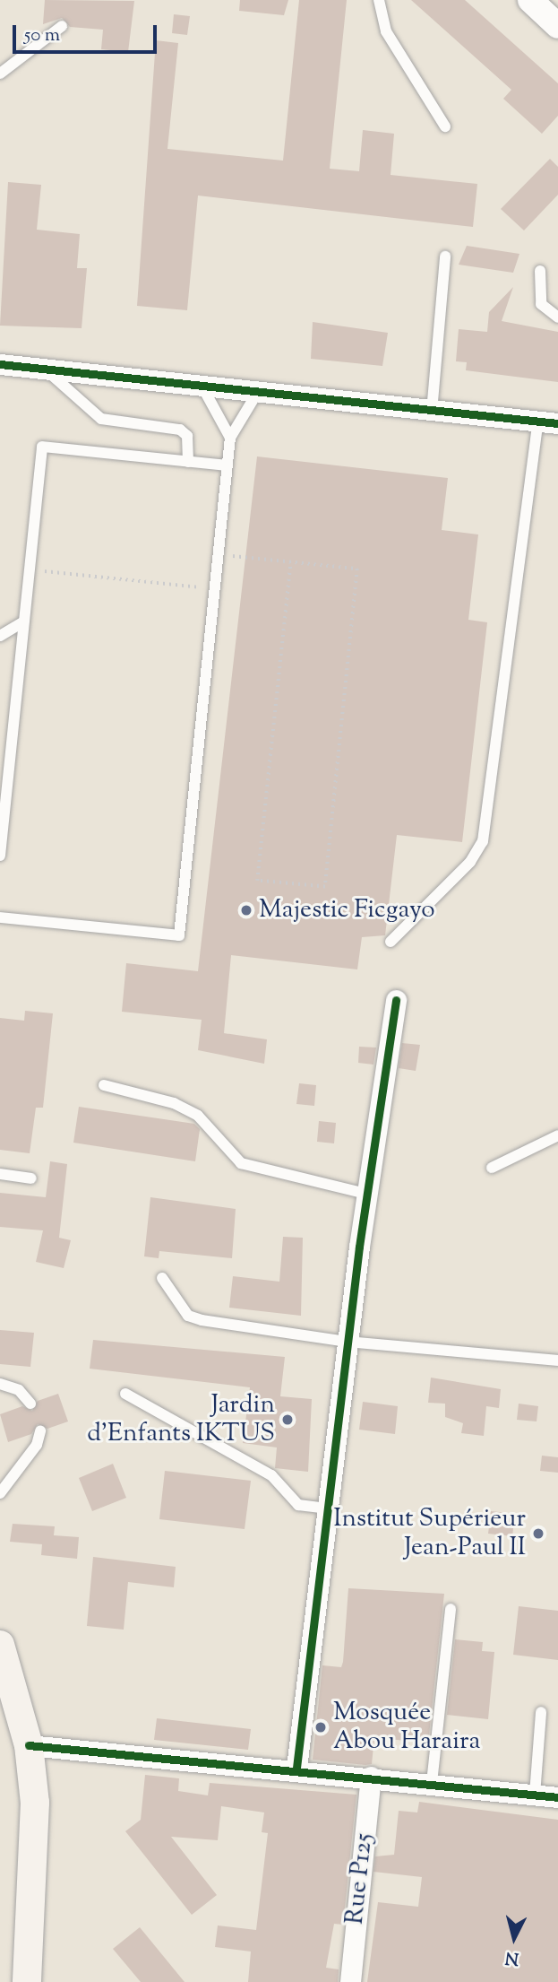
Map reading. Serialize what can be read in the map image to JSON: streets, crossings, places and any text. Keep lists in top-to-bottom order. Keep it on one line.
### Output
{"streets":{"street":["Rue P125"]},"places":["Majestic Ficgayo","Jardin d'Enfants IKTUS","Institut Supérieur Jean-Paul II","Mosquée Abou Haraira"],"scale_bar":"50 m","north":"bottom"}
